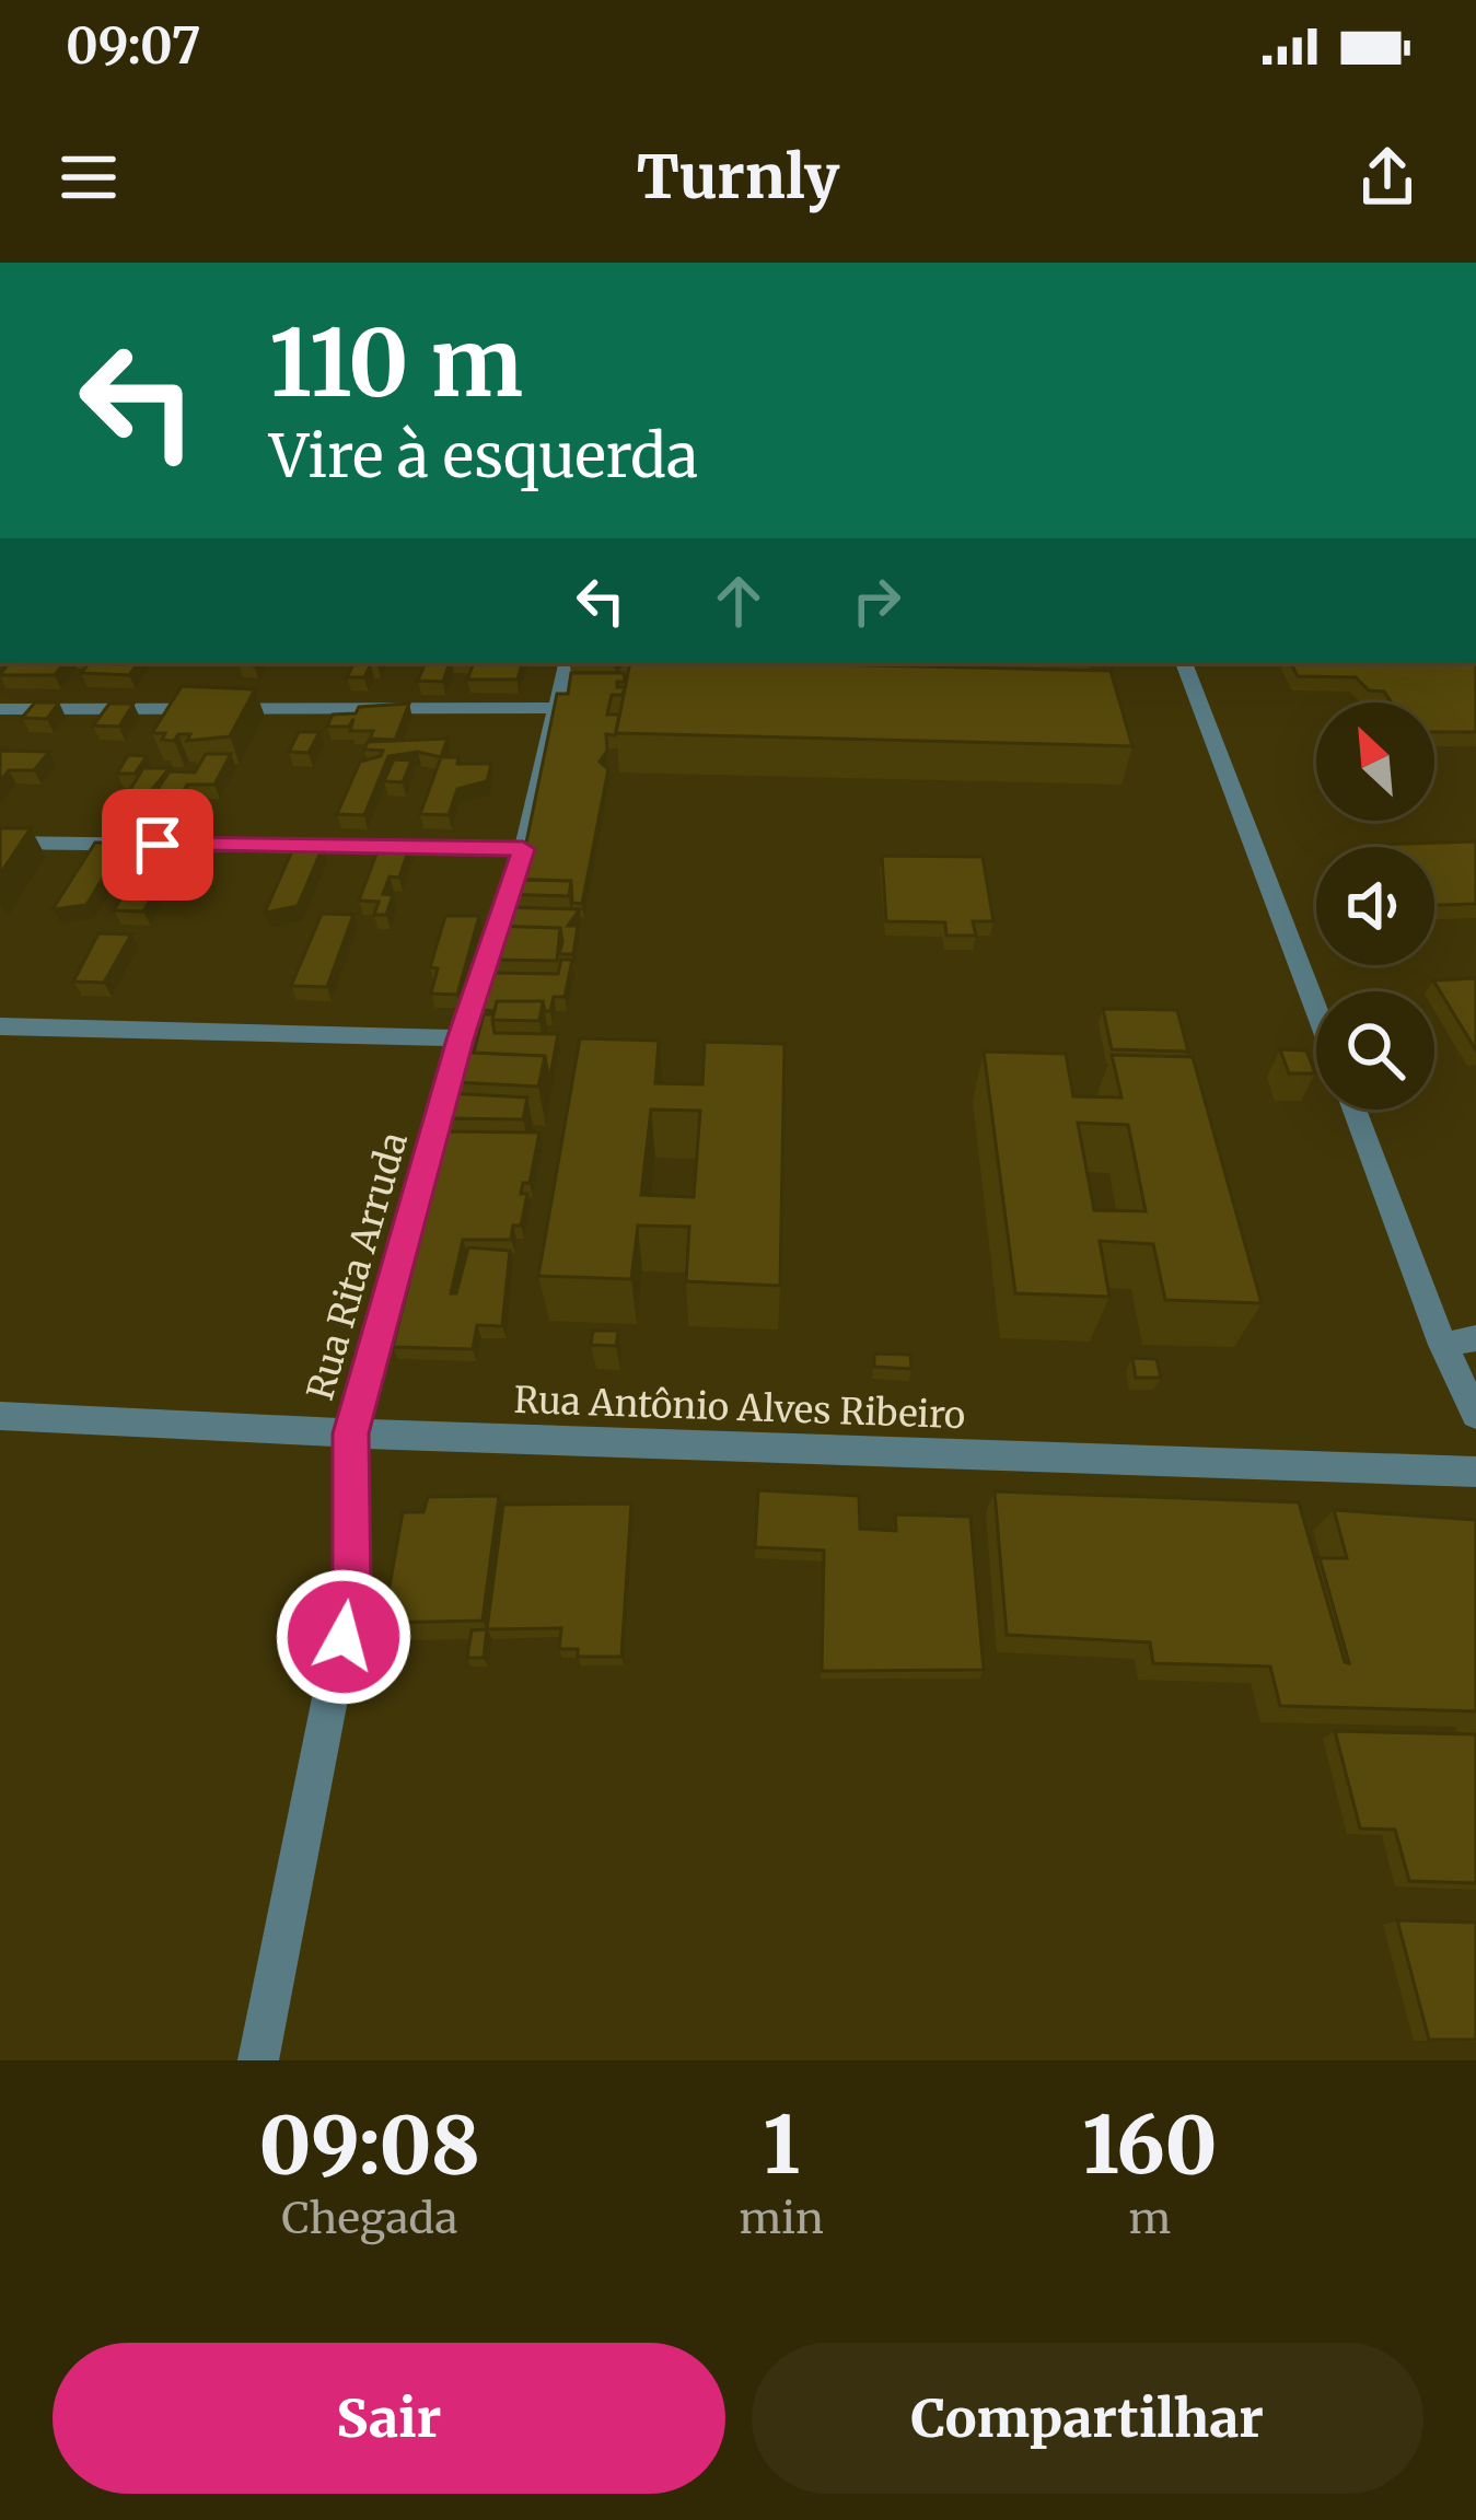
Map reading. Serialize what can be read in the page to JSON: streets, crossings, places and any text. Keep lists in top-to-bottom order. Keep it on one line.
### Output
{"streets":{"street":["Rua Rita Arruda","Rua Antônio Alves Ribeiro"]},"crossings":[["Rua Rita Arruda","Rua Antônio Alves Ribeiro"]],"north":"top left","page":{"status":"09:07","header":"Turnly","turn":["110 m","Vire à esquerda"],"eta":["09:08","Chegada","1","min","160","m"],"buttons":["Sair","Compartilhar"]}}
